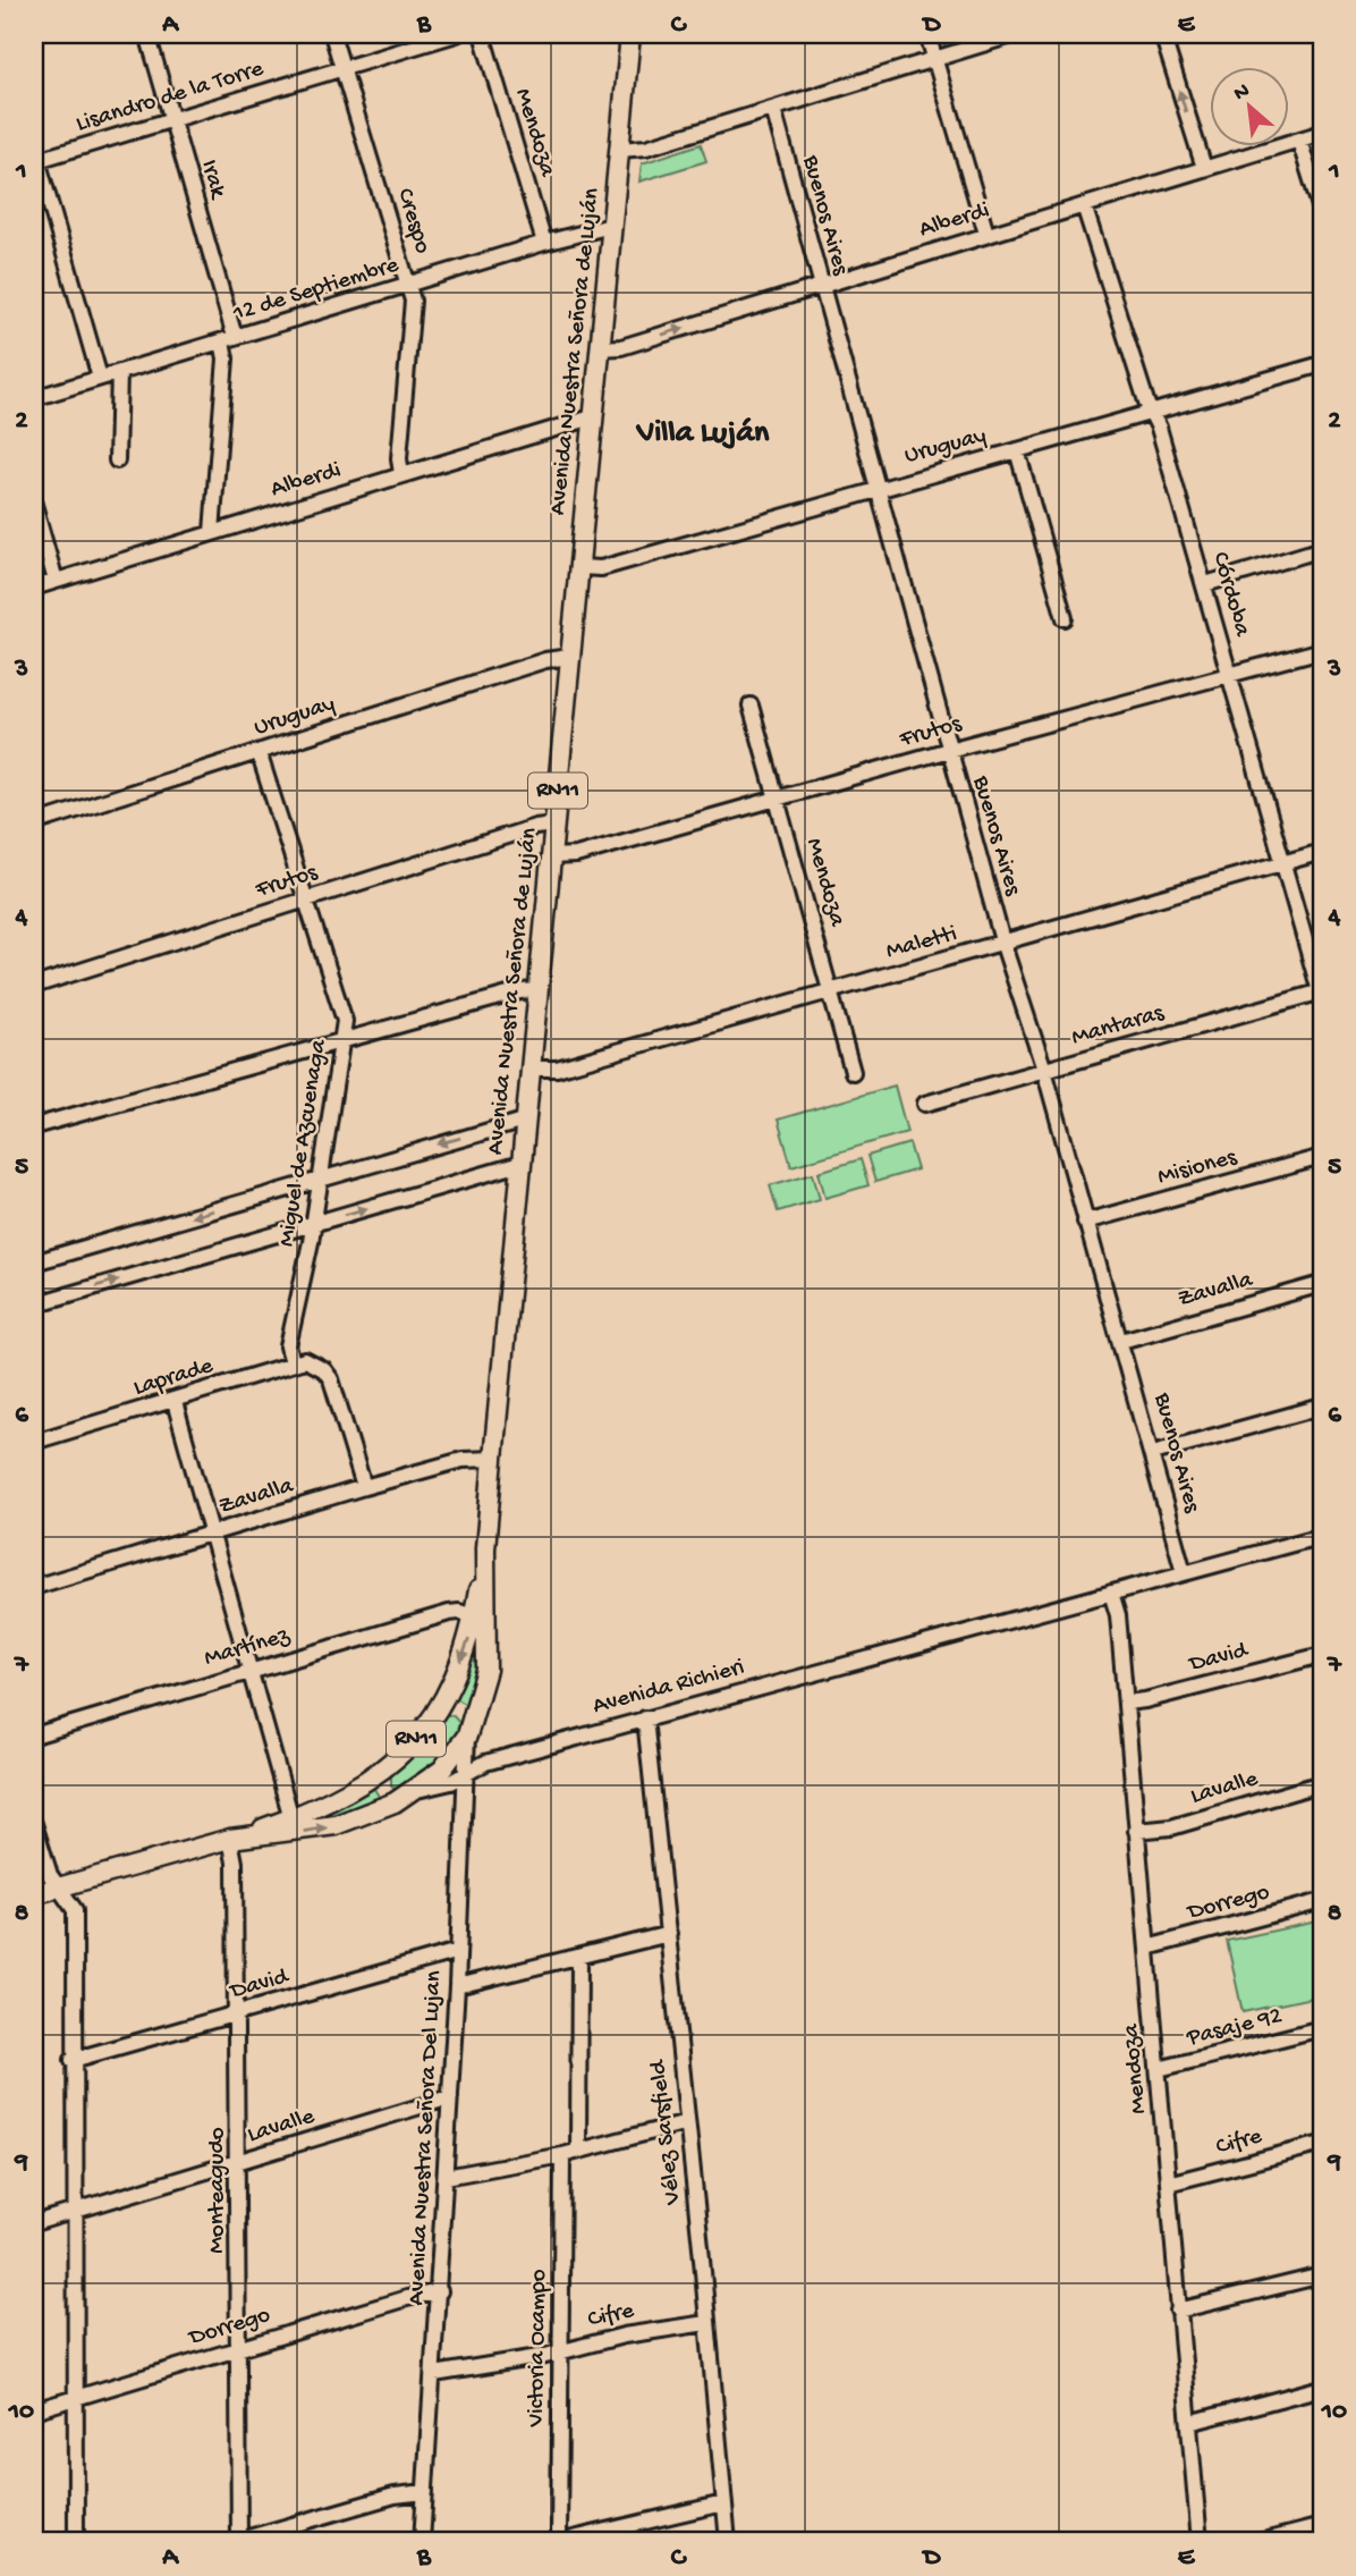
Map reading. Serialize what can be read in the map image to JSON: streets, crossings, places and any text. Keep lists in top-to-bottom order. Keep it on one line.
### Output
{"streets":{"main road":["Avenida Nuestra Señora de Luján","RN11","Avenida Richieri"],"street":["Lisandro de la Torre","Mendoza","Irak","Buenos Aires","Crespo","Alberdi","12 de Septiembre","Uruguay","Córdoba","Frutos","Maletti","Mantaras","Miguel de Azcuenaga","Misiones","Zavalla","Laprade","Martínez","David","Lavalle","Dorrego","Pasaje 92","Vélez Sarsfield","Avenida Nuestra Señora Del Lujan","Cifre","Monteagudo","Victoria Ocampo"]},"crossings":[["Lisandro de la Torre","Irak"],["Lisandro de la Torre","Crespo"],["Mendoza","12 de Septiembre"],["Mendoza","Frutos"],["Mendoza","Maletti"],["Mendoza","David"],["Mendoza","Avenida Richieri"],["Mendoza","Lavalle"],["Mendoza","Dorrego"],["Mendoza","Pasaje 92"],["Mendoza","Cifre"],["Irak","12 de Septiembre"],["Buenos Aires","Alberdi"],["Buenos Aires","Uruguay"],["Buenos Aires","Frutos"],["Buenos Aires","Maletti"],["Buenos Aires","Mantaras"],["Buenos Aires","Misiones"],["Buenos Aires","Zavalla"],["Buenos Aires","Avenida Richieri"],["Crespo","Alberdi"],["Crespo","12 de Septiembre"],["Alberdi","Avenida Nuestra Señora de Luján"],["Alberdi","Córdoba"],["12 de Septiembre","Avenida Nuestra Señora de Luján"],["Avenida Nuestra Señora de Luján","Uruguay"],["Avenida Nuestra Señora de Luján","Frutos"],["Avenida Nuestra Señora de Luján","RN11"],["Avenida Nuestra Señora de Luján","Maletti"],["Avenida Nuestra Señora de Luján","Zavalla"],["Avenida Nuestra Señora de Luján","Avenida Richieri"],["Avenida Nuestra Señora de Luján","Avenida Nuestra Señora Del Lujan"],["Uruguay","Córdoba"],["Uruguay","Miguel de Azcuenaga"],["Córdoba","Frutos"],["Córdoba","Maletti"],["Córdoba","Mantaras"],["Frutos","Miguel de Azcuenaga"],["RN11","Martínez"],["RN11","Avenida Richieri"],["RN11","Avenida Nuestra Señora Del Lujan"],["RN11","Monteagudo"],["Miguel de Azcuenaga","Laprade"],["David","Avenida Nuestra Señora Del Lujan"],["David","Monteagudo"],["Avenida Richieri","Vélez Sarsfield"],["Avenida Richieri","Avenida Nuestra Señora Del Lujan"],["Avenida Richieri","Monteagudo"],["Lavalle","Avenida Nuestra Señora Del Lujan"],["Lavalle","Monteagudo"],["Dorrego","Avenida Nuestra Señora Del Lujan"],["Dorrego","Monteagudo"],["Vélez Sarsfield","Cifre"],["Avenida Nuestra Señora Del Lujan","Cifre"],["Cifre","Victoria Ocampo"]],"districts":["Villa Luján"],"north":"top left","grid":{"columns":["A","B","C","D","E"],"rows":["1","2","3","4","5","6","7","8","9","10"]}}
